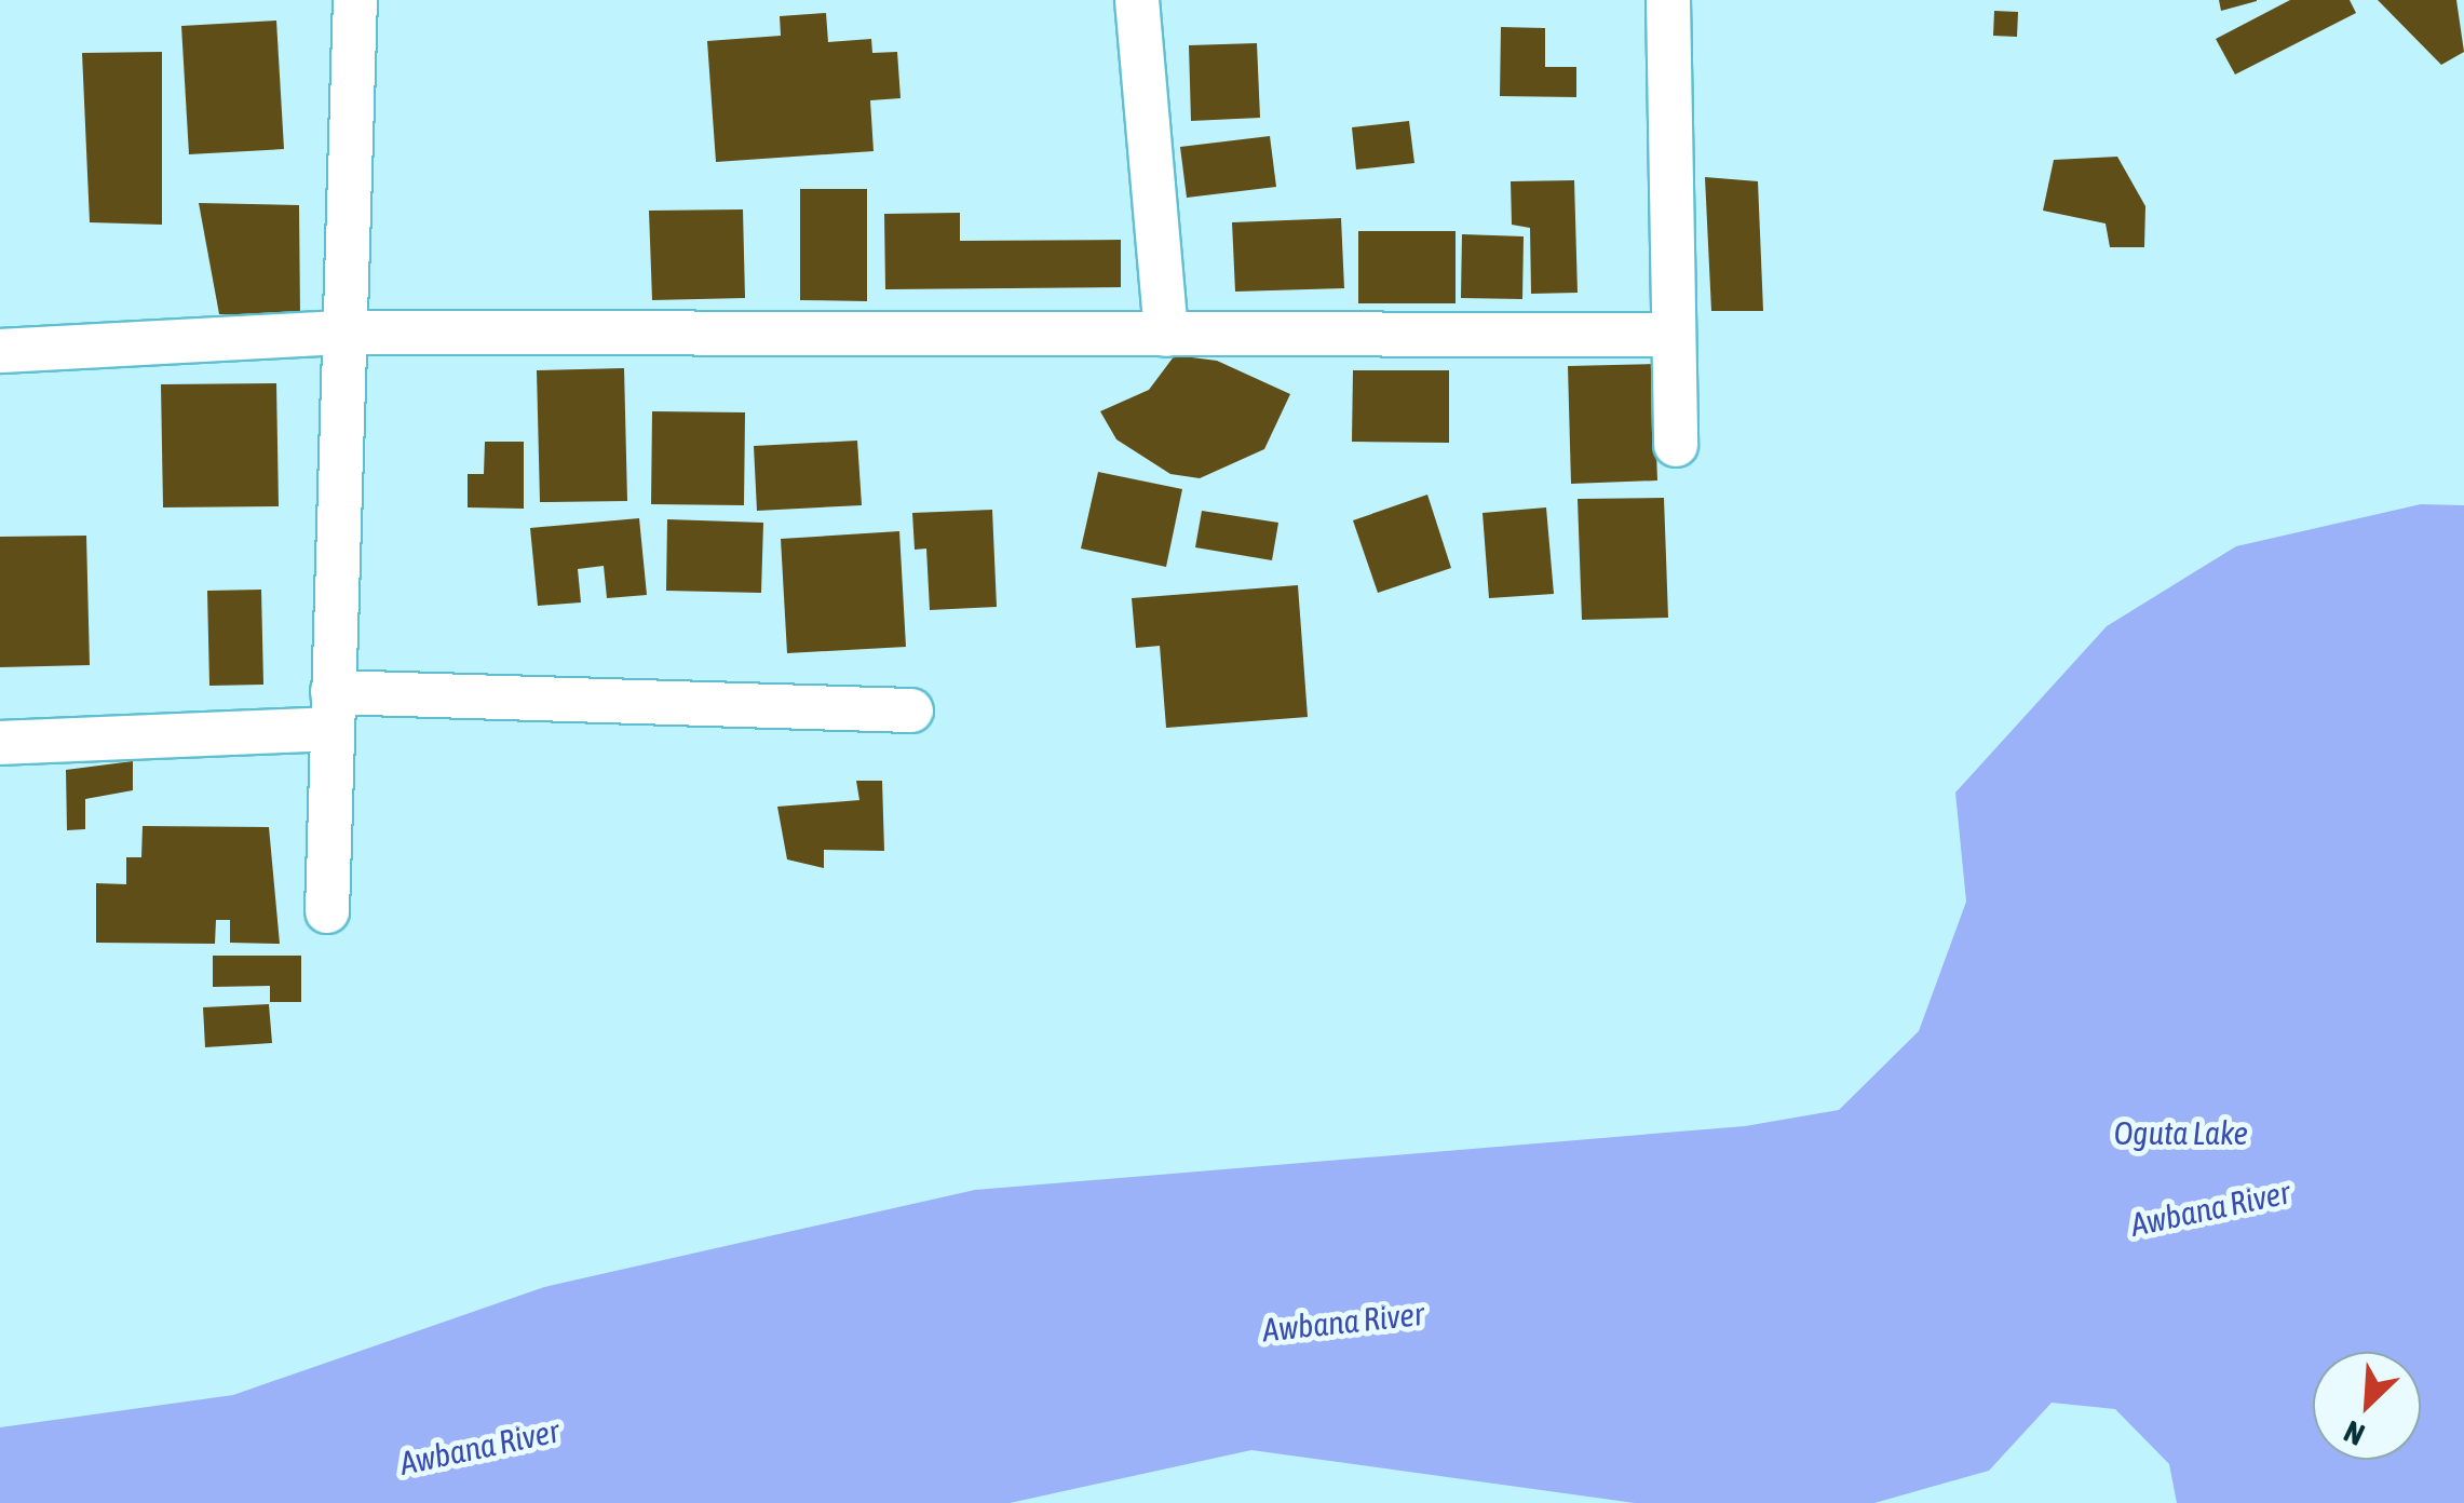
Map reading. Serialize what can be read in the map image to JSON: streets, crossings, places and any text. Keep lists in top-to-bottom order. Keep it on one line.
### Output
{"water":["Oguta Lake","Awbana River"],"north":"bottom left"}
